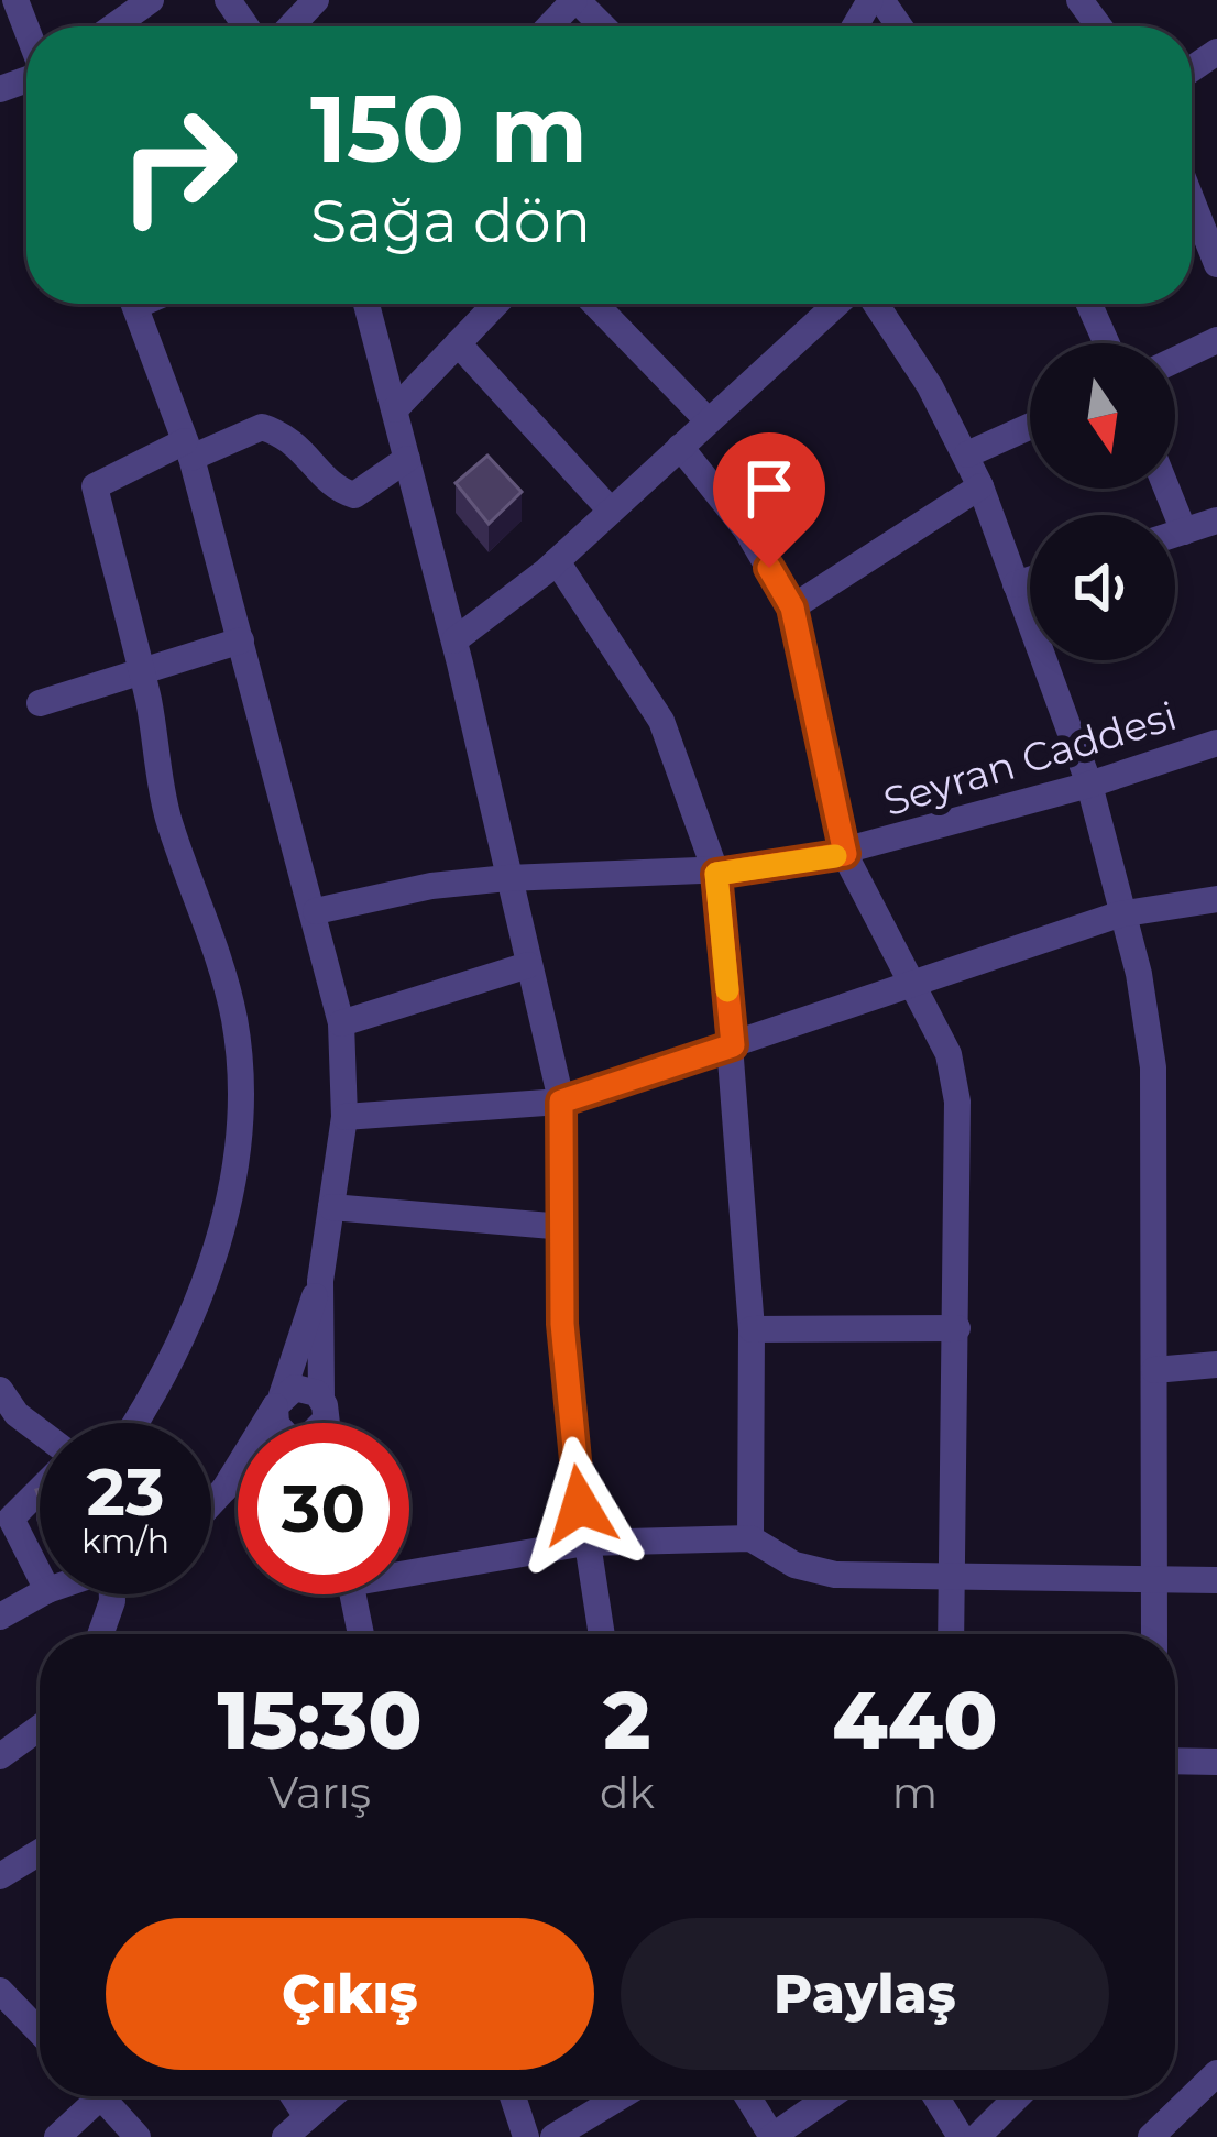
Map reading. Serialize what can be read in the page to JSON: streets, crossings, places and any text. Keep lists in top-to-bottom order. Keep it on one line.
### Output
{"streets":{"street":["Seyran Caddesi"]},"north":"bottom","page":{"turn":["150 m","Sağa dön"],"speed":"23 km/h","limit":"30","eta":["15:30","Varış","2","dk","440","m"],"buttons":["Çıkış","Paylaş"]}}
